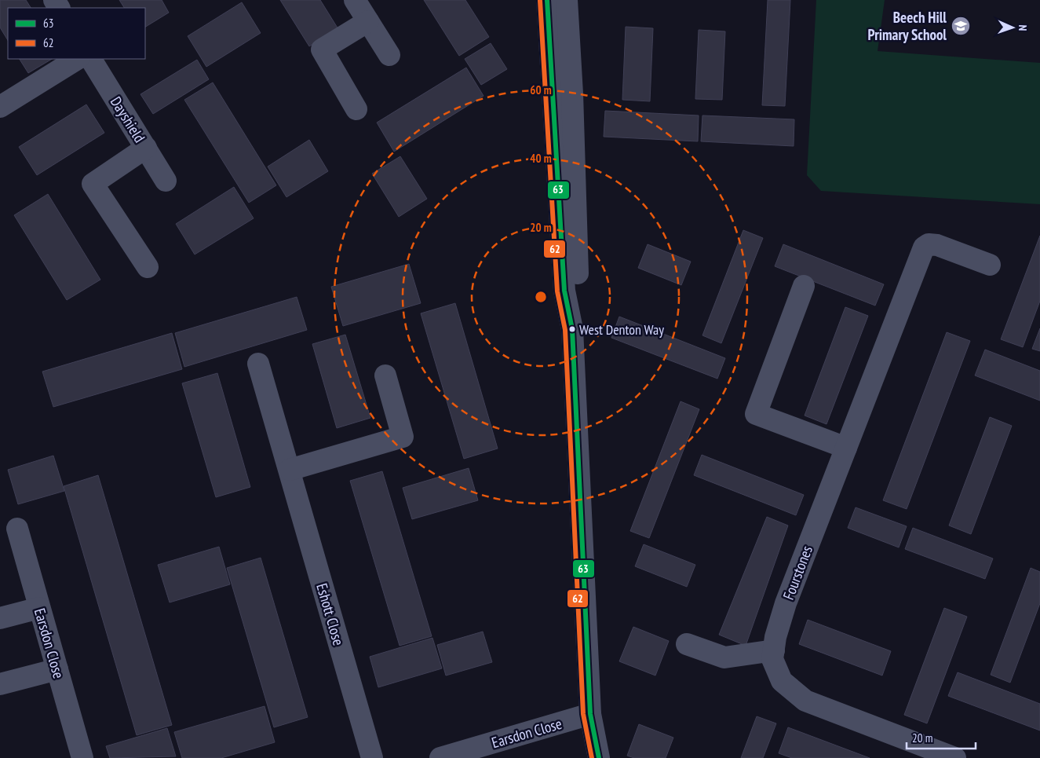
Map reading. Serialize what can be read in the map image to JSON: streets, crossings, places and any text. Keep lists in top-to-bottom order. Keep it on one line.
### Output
{"streets":{"street":["Dayshield","Fourstones","Eshott Close","Earsdon Close"]},"places":{"school or university":["Beech Hill Primary School"],"other":["West Denton Way"]},"lines":["transit line 63","transit line 62"],"legend":["63","62"],"scale_bar":"20 m","north":"right","rings":["60 m","40 m","20 m"]}
